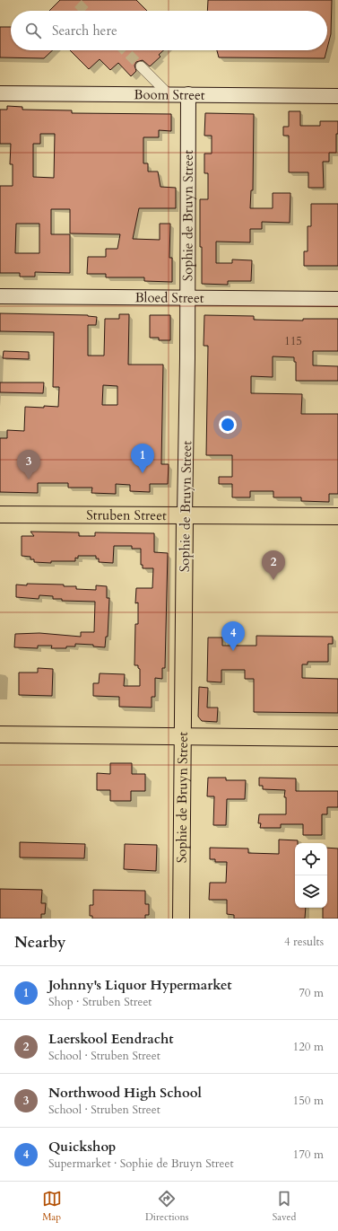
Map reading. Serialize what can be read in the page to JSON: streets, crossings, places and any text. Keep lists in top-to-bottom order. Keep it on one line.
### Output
{"streets":{"main road":["Boom Street","Sophie de Bruyn Street","Bloed Street","Struben Street"]},"crossings":[["Boom Street","Sophie de Bruyn Street"],["Sophie de Bruyn Street","Bloed Street"],["Sophie de Bruyn Street","Struben Street"]],"house_numbers":["115"],"page":{"search":"Search here","pins":["1","3","2","4"],"heading":["Nearby","4 results"],"list":[{"mark":"1","name":"Johnny's Liquor Hypermarket","note":"Shop · Struben Street","value":"70 m"},{"mark":"2","name":"Laerskool Eendracht","note":"School · Struben Street","value":"120 m"},{"mark":"3","name":"Northwood High School","note":"School · Struben Street","value":"150 m"},{"mark":"4","name":"Quickshop","note":"Supermarket · Sophie de Bruyn Street","value":"170 m"}],"nav":["Map","Directions","Saved"]}}
